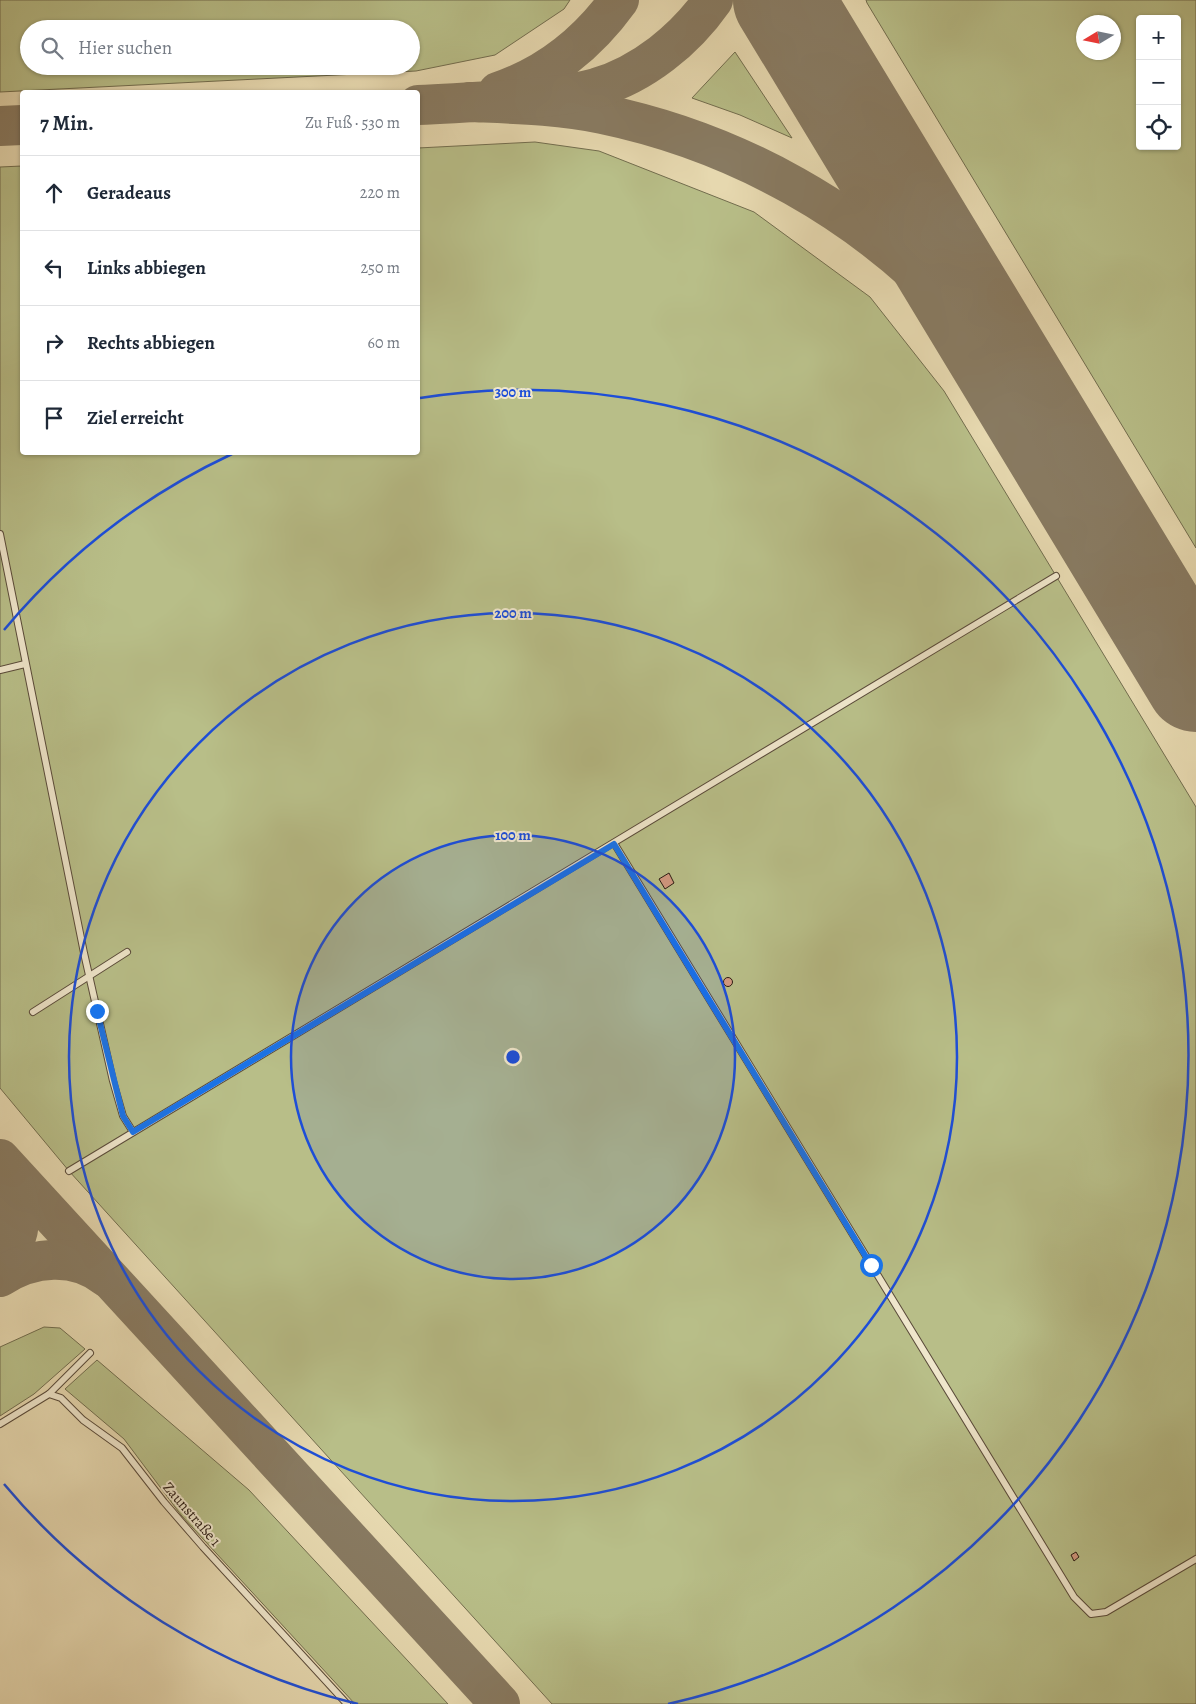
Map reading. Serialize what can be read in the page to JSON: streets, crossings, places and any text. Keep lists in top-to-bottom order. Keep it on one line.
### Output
{"streets":{"lane":["Zaunstraße 1"]},"north":"left","page":{"map_buttons":["+","−"],"search":"Hier suchen","heading":["7 Min.","Zu Fuß · 530 m"],"list":[["Geradeaus","220 m"],["Links abbiegen","250 m"],["Rechts abbiegen","60 m"],"Ziel erreicht"]},"rings":["300 m","200 m","100 m"]}
